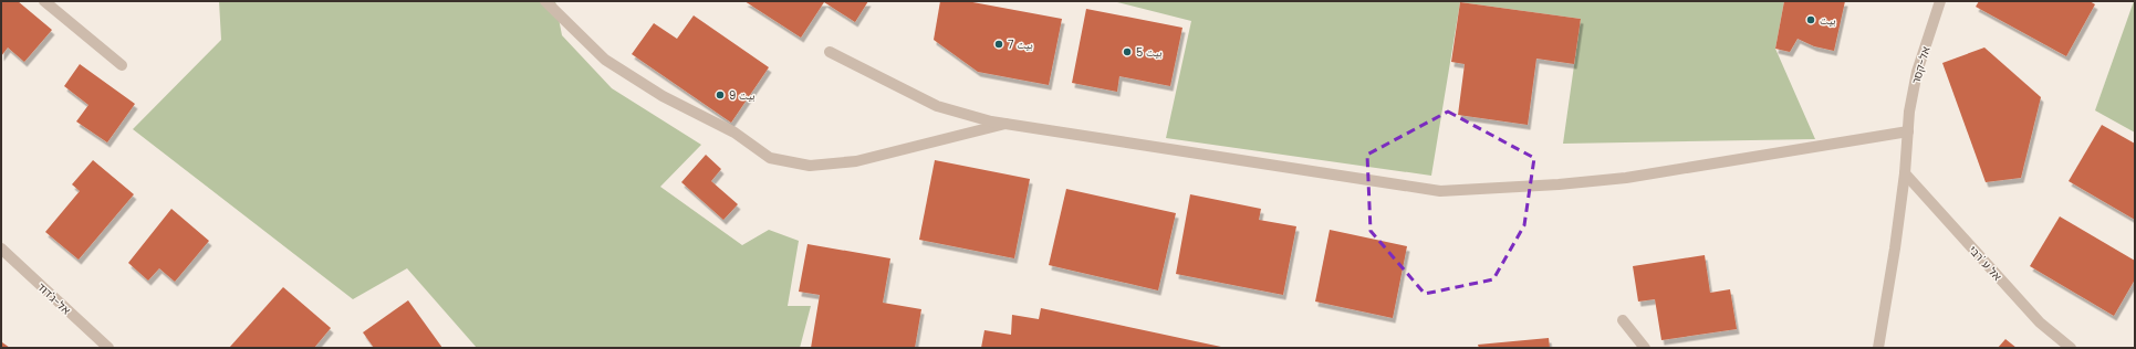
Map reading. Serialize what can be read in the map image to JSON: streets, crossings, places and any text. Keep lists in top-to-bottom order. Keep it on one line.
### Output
{"streets":{"street":["אל-קסר","אל ע 'רבי","אל-ג'דוד"]},"crossings":[["אל-קסר","אל ע 'רבי"]],"places":["بيت","بيت 7","بيت 5","بيت 9"]}
